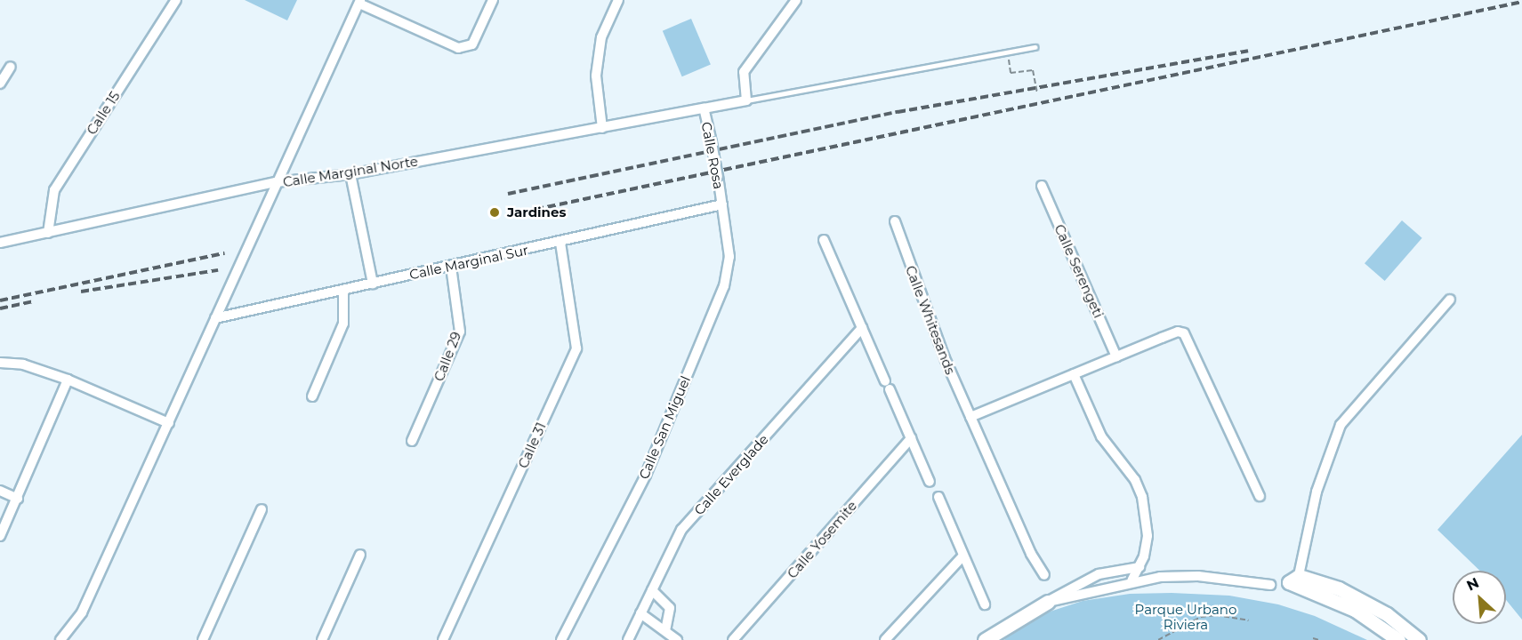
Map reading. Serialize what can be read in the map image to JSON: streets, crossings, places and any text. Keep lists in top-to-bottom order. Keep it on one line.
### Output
{"streets":{"street":["Calle 15","Calle Rosa","Calle Marginal Norte","Calle Marginal Sur","Calle Serengeti","Calle Whitesands","Calle 29","Calle San Miguel","Calle 31","Calle Everglade","Calle Yosemite"]},"crossings":[["Calle 15","Calle Marginal Norte"],["Calle Rosa","Calle Marginal Norte"],["Calle Rosa","Calle Marginal Sur"],["Calle Rosa","Calle San Miguel"],["Calle Marginal Sur","Calle 29"],["Calle Marginal Sur","Calle San Miguel"],["Calle Marginal Sur","Calle 31"]],"parks":["Parque Urbano Riviera"],"places":["Jardines"],"north":"top left"}
